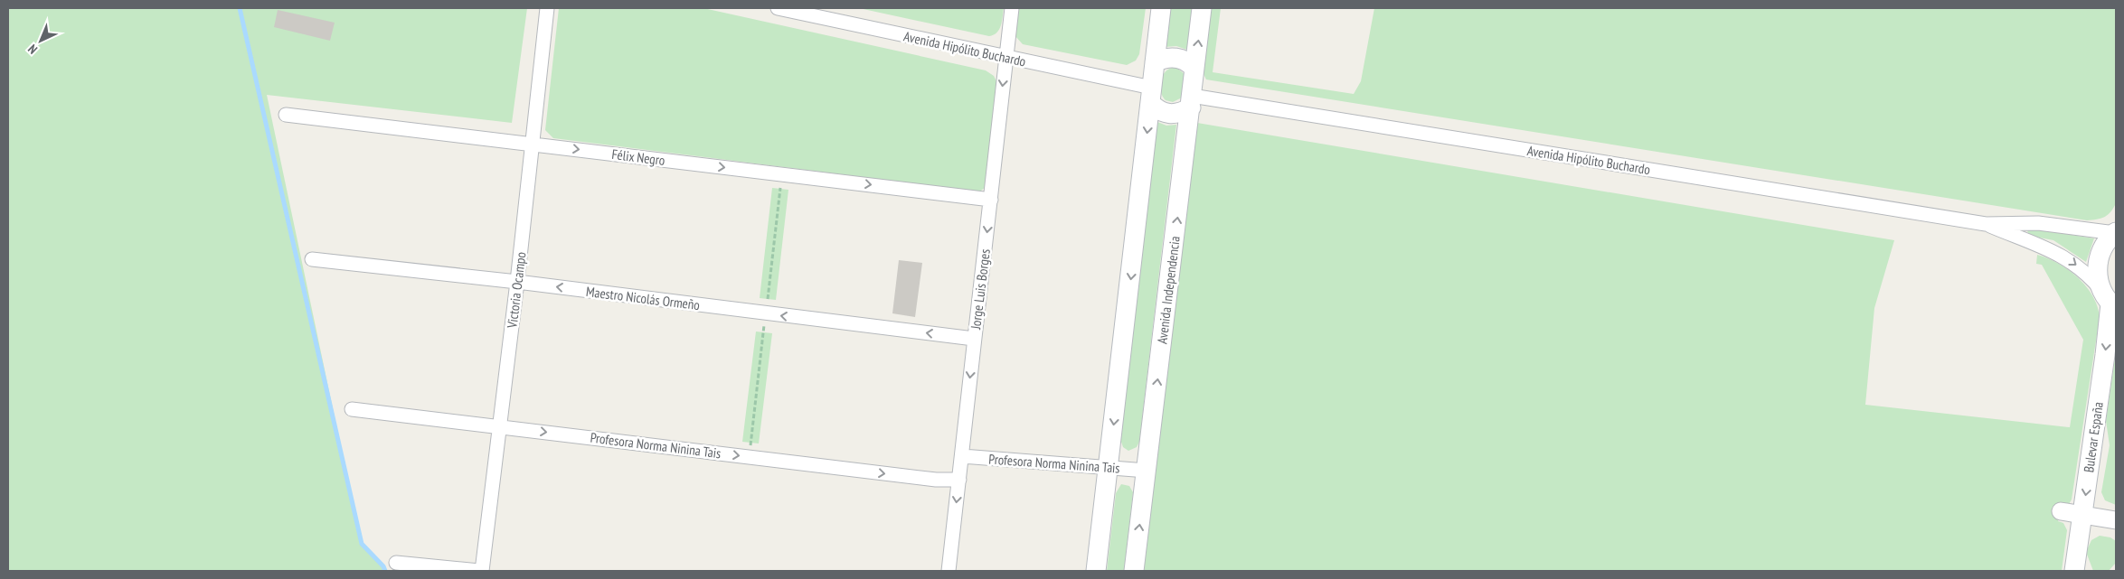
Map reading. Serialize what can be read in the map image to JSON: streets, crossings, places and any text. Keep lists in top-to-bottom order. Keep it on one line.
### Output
{"streets":{"main road":["Avenida Independencia","Bulevar España"],"street":["Avenida Hipólito Buchardo","Félix Negro","Jorge Luis Borges","Victoria Ocampo","Maestro Nicolás Ormeño","Profesora Norma Ninina Tais"]},"crossings":[["Avenida Hipólito Buchardo","Jorge Luis Borges"],["Avenida Hipólito Buchardo","Avenida Independencia"],["Avenida Hipólito Buchardo","Bulevar España"],["Félix Negro","Jorge Luis Borges"],["Félix Negro","Victoria Ocampo"],["Jorge Luis Borges","Maestro Nicolás Ormeño"],["Jorge Luis Borges","Profesora Norma Ninina Tais"],["Victoria Ocampo","Maestro Nicolás Ormeño"],["Victoria Ocampo","Profesora Norma Ninina Tais"],["Avenida Independencia","Profesora Norma Ninina Tais"]],"one_way":["Félix Negro","Jorge Luis Borges","Maestro Nicolás Ormeño","Bulevar España","Profesora Norma Ninina Tais"],"north":"bottom left"}
